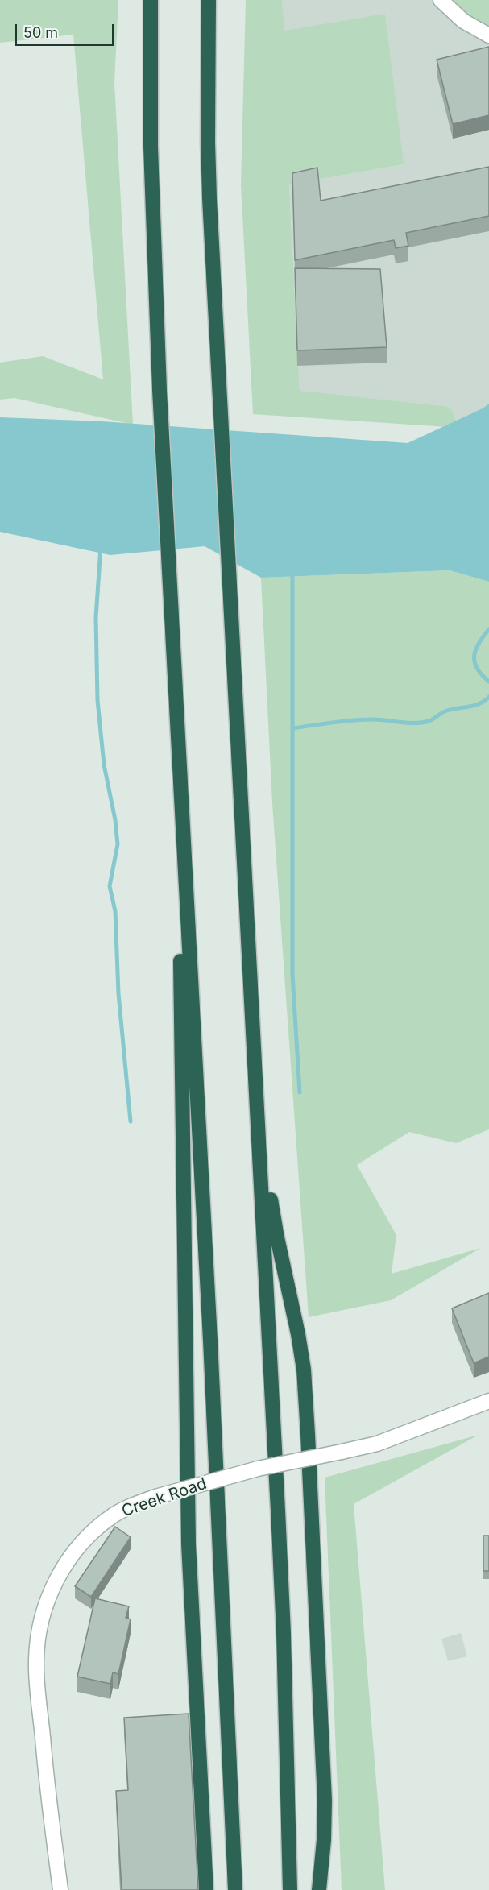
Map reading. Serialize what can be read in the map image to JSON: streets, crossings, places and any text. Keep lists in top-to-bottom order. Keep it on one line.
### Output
{"streets":{"street":["Creek Road"]},"scale_bar":"50 m"}
